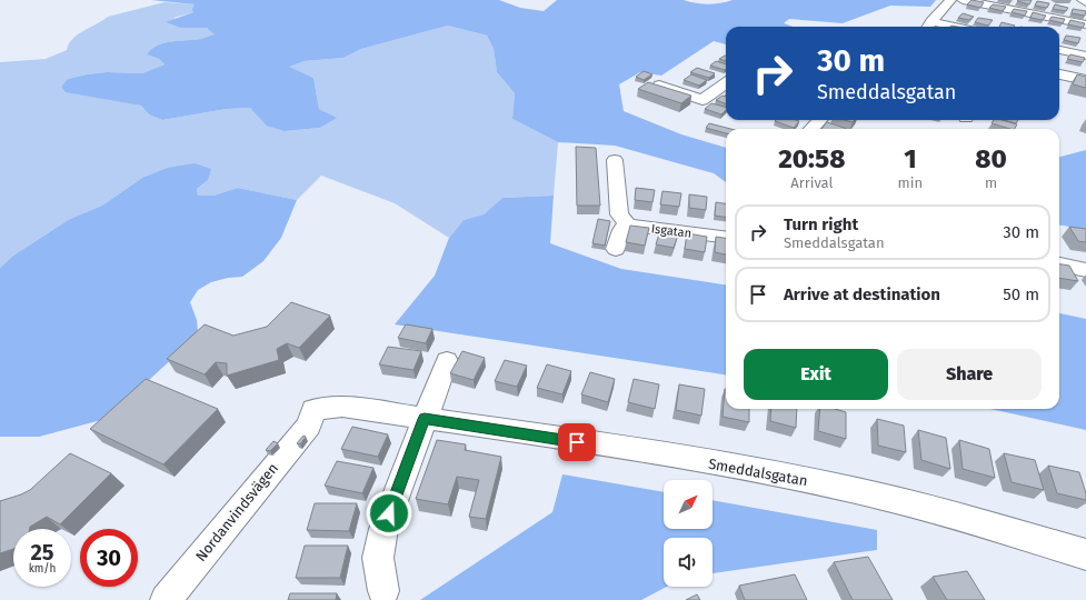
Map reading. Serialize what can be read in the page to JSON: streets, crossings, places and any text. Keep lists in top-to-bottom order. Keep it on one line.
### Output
{"streets":{"street":["Isgatan","Smeddalsgatan","Nordanvindsvägen"]},"crossings":[["Smeddalsgatan","Nordanvindsvägen"]],"north":"top right","page":{"turn":["30 m","Smeddalsgatan"],"eta":["20:58","Arrival","1","min","80","m"],"list":[{"name":"Turn right","note":"Smeddalsgatan","value":"30 m"},{"name":"Arrive at destination","value":"50 m"}],"buttons":["Exit","Share"],"speed":"25 km/h","limit":"30"}}
